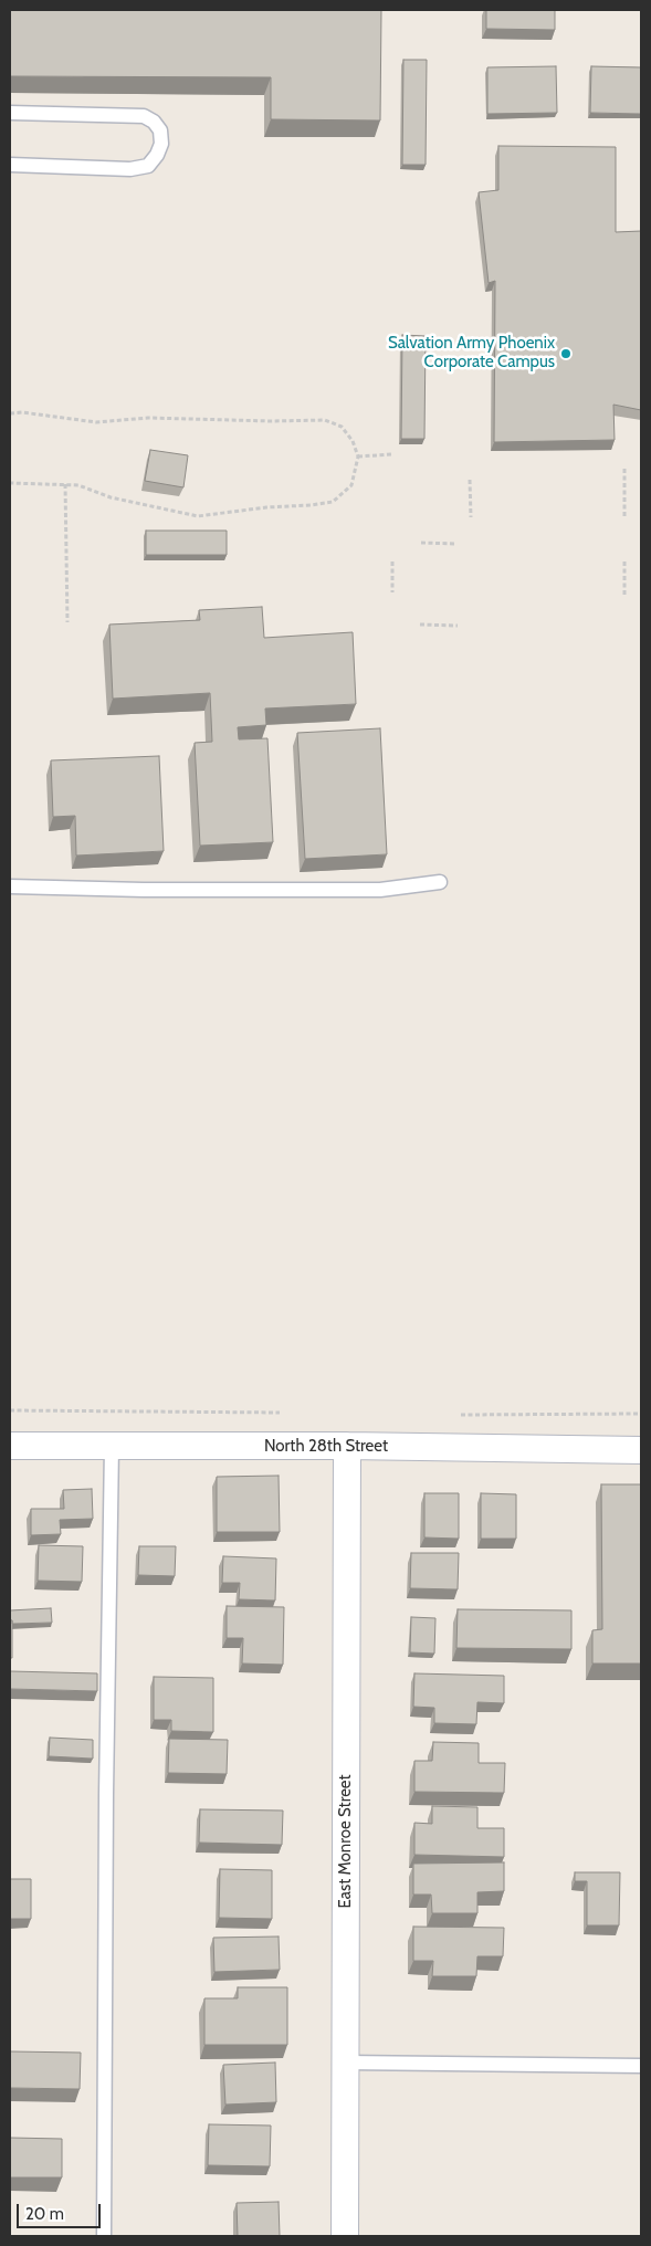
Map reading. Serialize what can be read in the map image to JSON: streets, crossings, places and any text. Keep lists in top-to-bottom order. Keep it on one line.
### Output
{"streets":{"street":["North 28th Street","East Monroe Street"]},"crossings":[["North 28th Street","East Monroe Street"]],"places":["Salvation Army Phoenix Corporate Campus"],"scale_bar":"20 m"}
